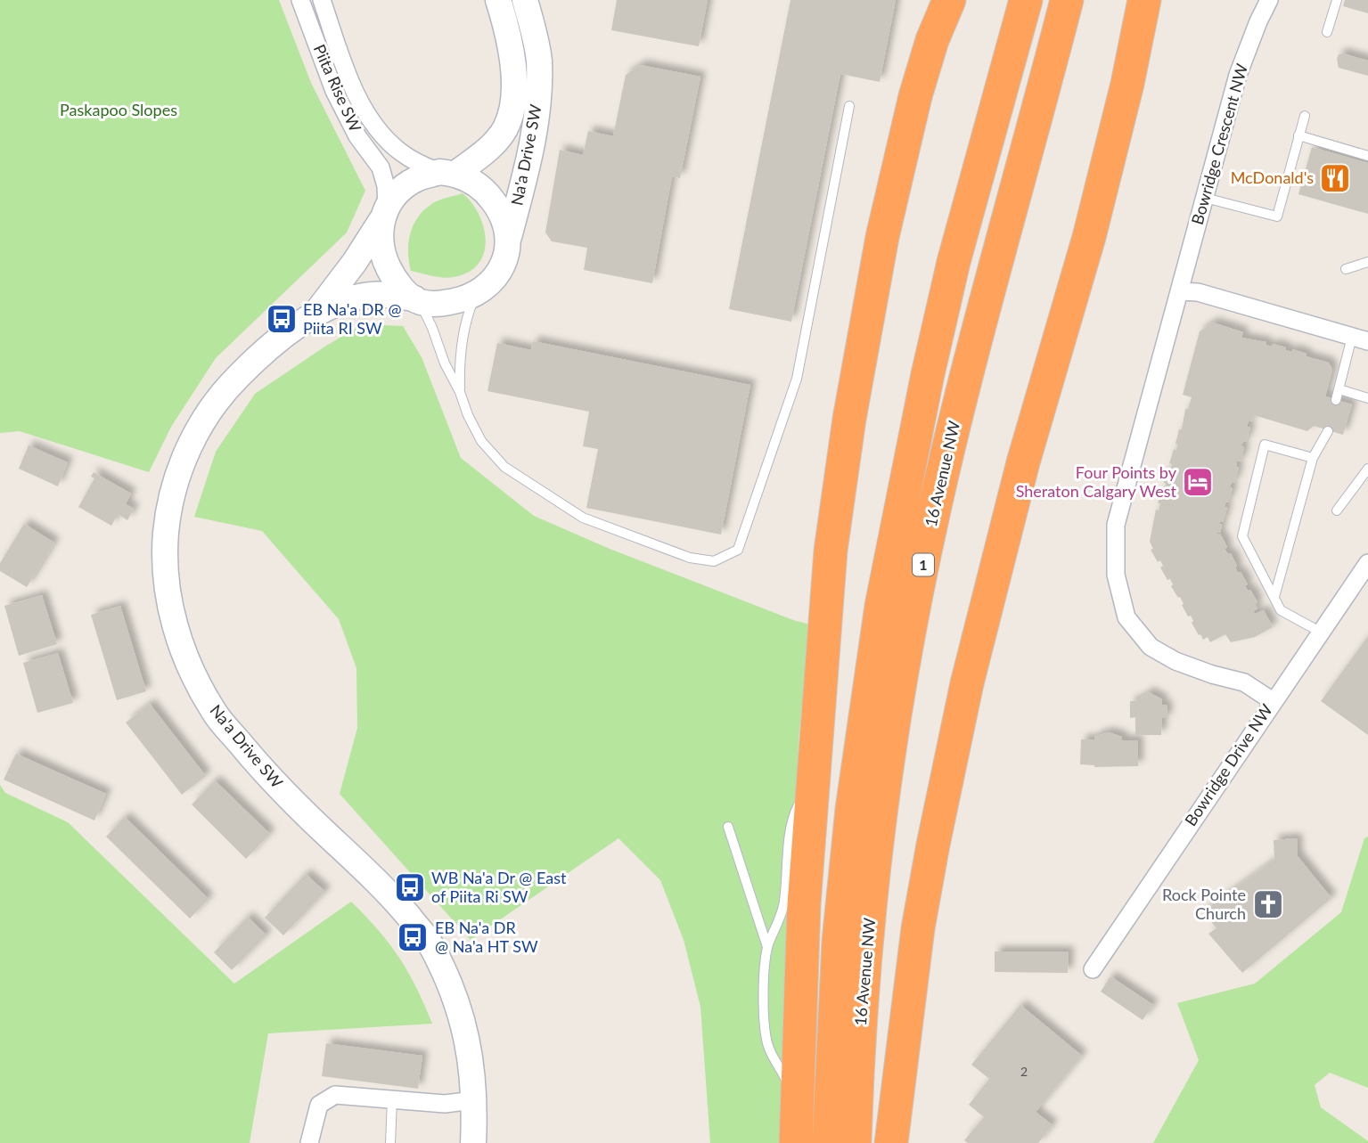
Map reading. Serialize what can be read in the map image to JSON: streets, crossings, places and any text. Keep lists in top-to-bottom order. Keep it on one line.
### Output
{"streets":{"highway":["16 Avenue NW","1"],"street":["Piita Rise SW","Bowridge Crescent NW","Na'a Drive SW","Bowridge Drive NW"]},"crossings":[["Piita Rise SW","Na'a Drive SW"],["Bowridge Crescent NW","Bowridge Drive NW"]],"parks":["Paskapoo Slopes"],"places":{"restaurant":["McDonald's"],"bus stop":["EB Na'a DR @ Piita RI SW","WB Na'a Dr @ East of Piita Ri SW","EB Na'a DR @ Na'a HT SW"],"hotel":["Four Points by Sheraton Calgary West"],"church":["Rock Pointe Church"]},"house_numbers":["2"]}
